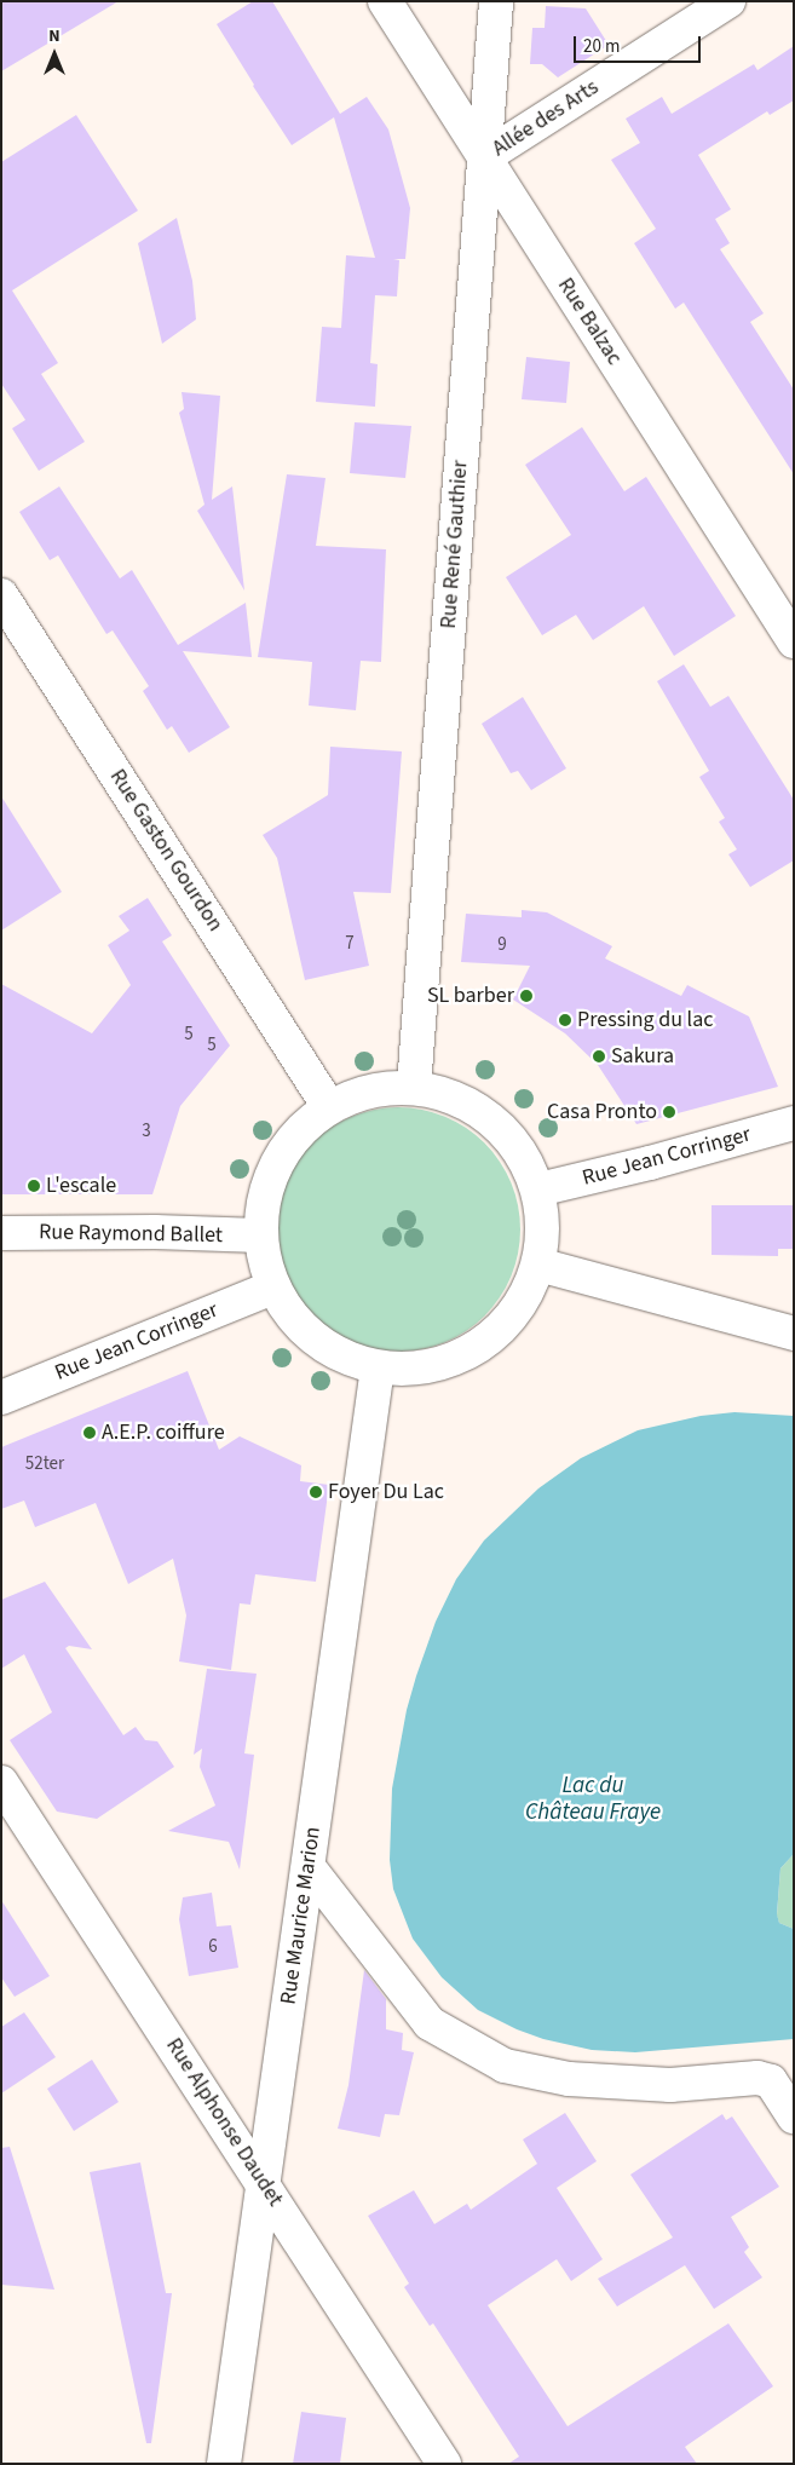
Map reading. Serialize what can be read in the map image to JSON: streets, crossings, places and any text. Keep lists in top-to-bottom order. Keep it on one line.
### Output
{"streets":{"street":["Allée des Arts","Rue Balzac","Rue René Gauthier","Rue Gaston Gourdon","Rue Jean Corringer","Rue Raymond Ballet","Rue Maurice Marion","Rue Alphonse Daudet"]},"crossings":[["Allée des Arts","Rue Balzac"],["Allée des Arts","Rue René Gauthier"],["Rue Balzac","Rue René Gauthier"],["Rue Maurice Marion","Rue Alphonse Daudet"]],"water":["Lac du Château Fraye"],"places":["SL barber","Pressing du lac","Sakura","Casa Pronto","L'escale","A.E.P. coiffure","Foyer Du Lac"],"house_numbers":["7","9","5","5","3","52ter","6"],"scale_bar":"20 m","north":"top"}
